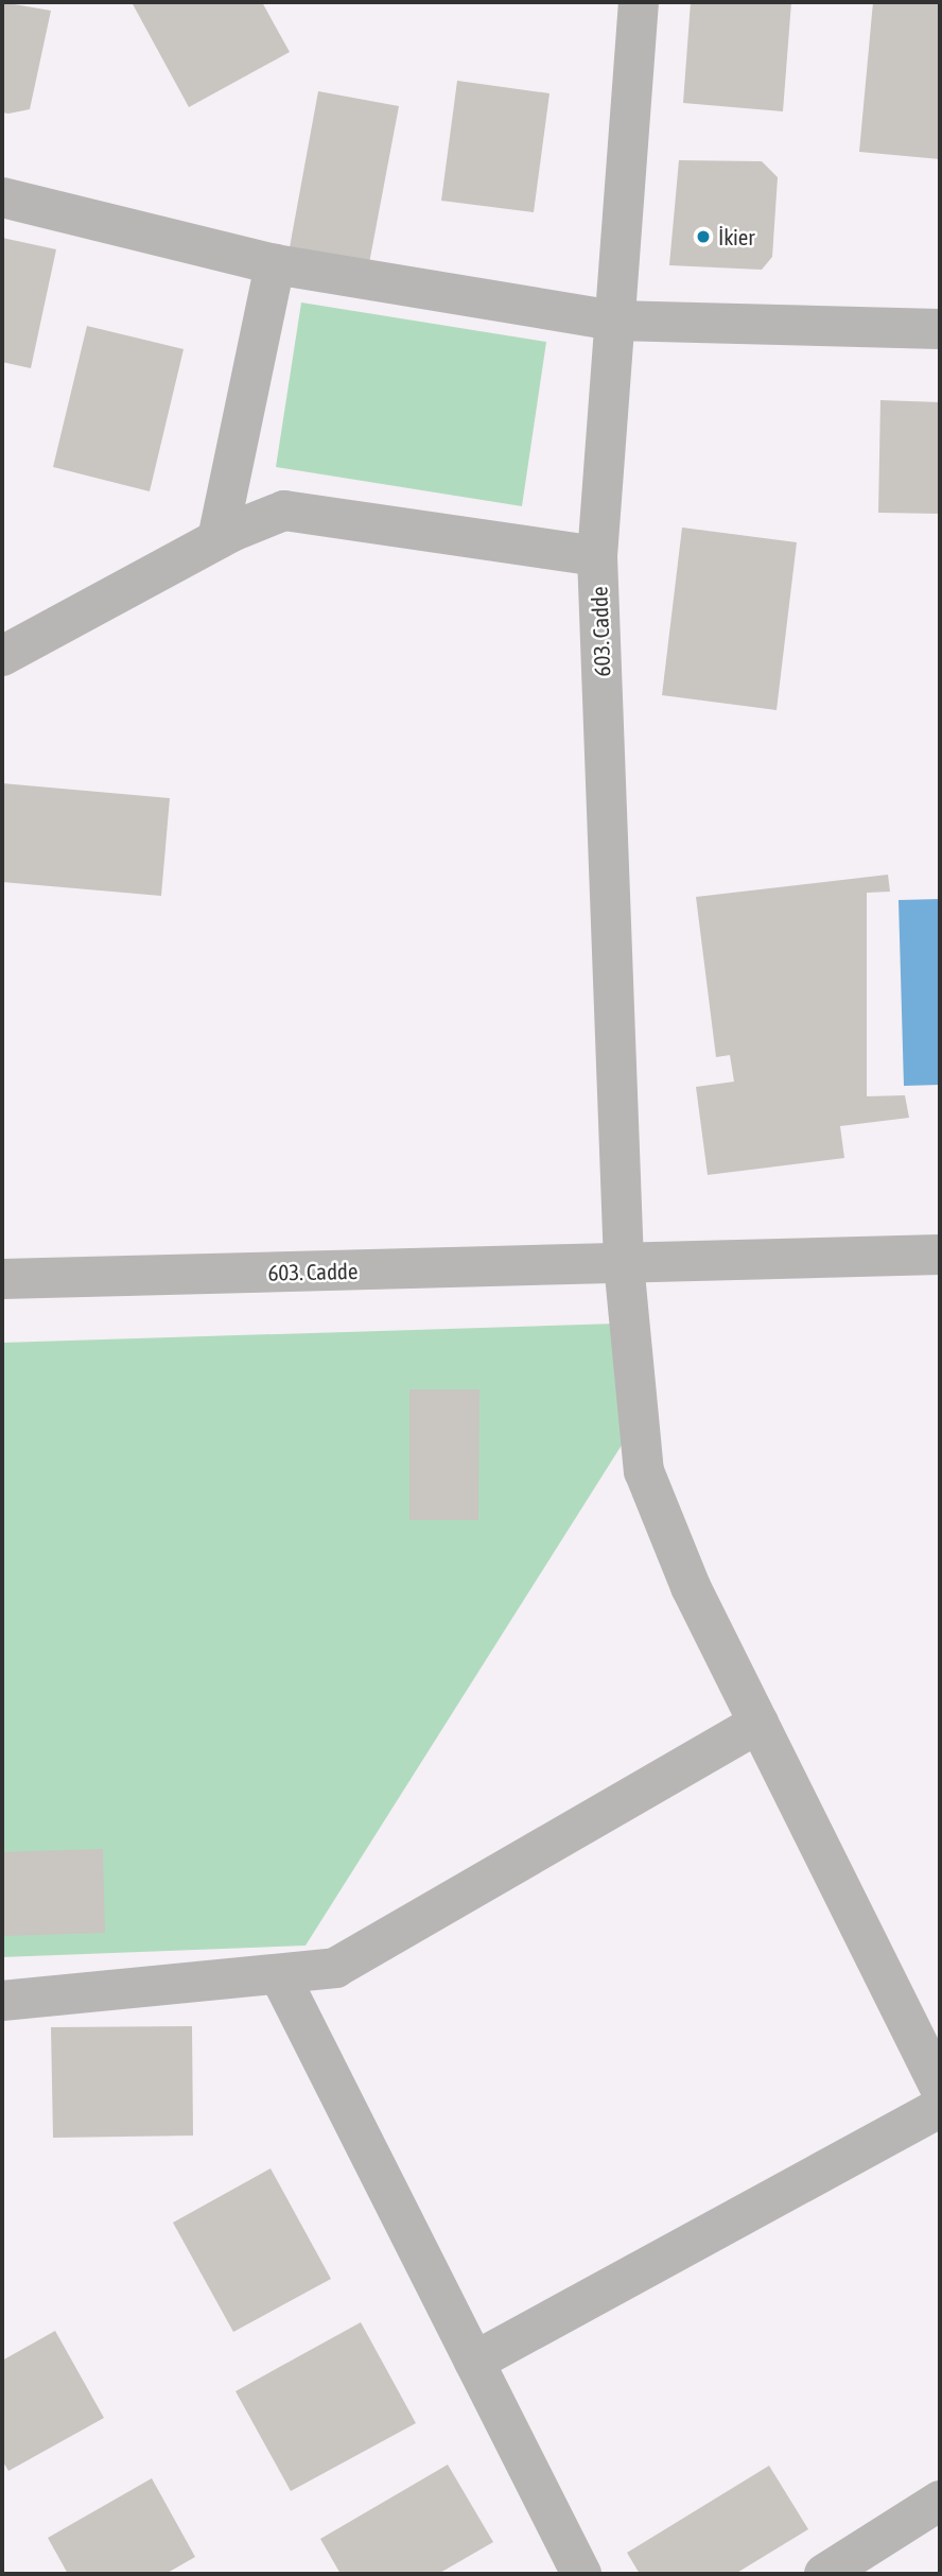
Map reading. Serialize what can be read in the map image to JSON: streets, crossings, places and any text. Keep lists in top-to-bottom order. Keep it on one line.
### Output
{"streets":{"street":["603. Cadde"]},"places":["İkier"]}
